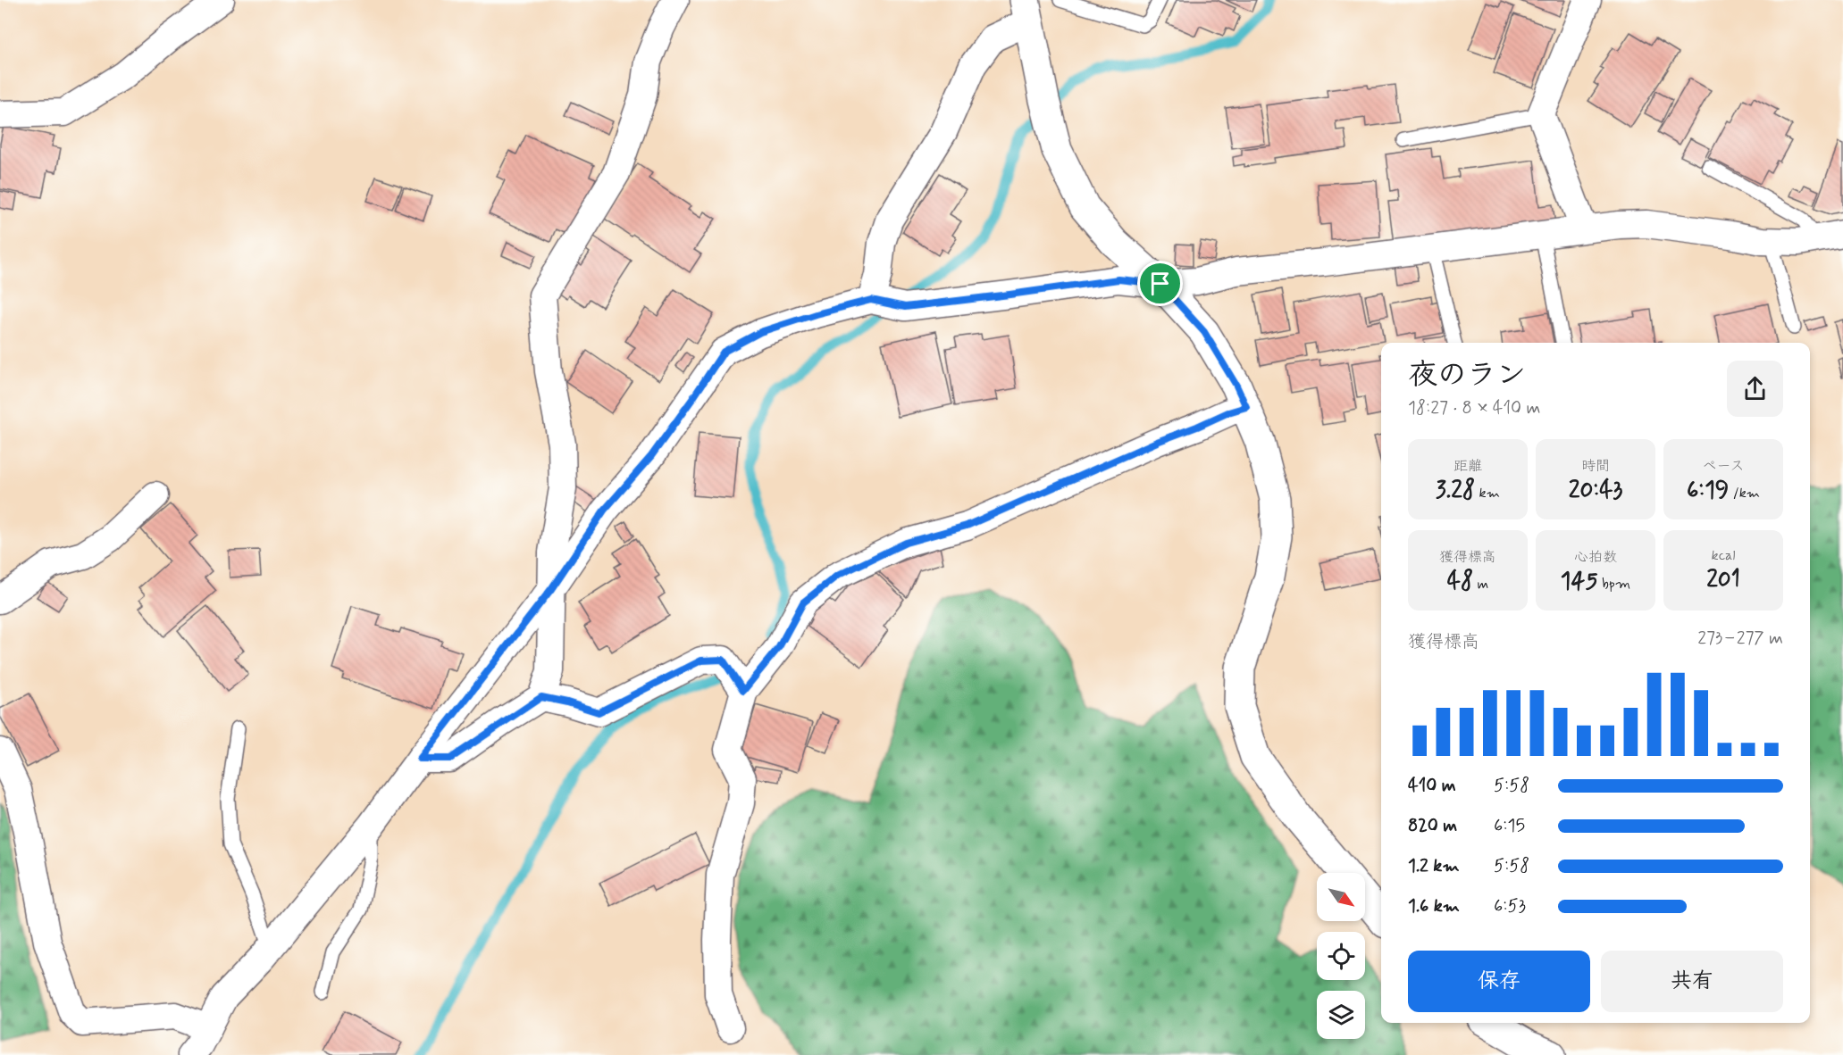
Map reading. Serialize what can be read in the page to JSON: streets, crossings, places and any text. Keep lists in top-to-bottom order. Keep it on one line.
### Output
{"north":"bottom right","page":{"heading":["夜のラン","18:27 · 8 × 410 m"],"stats":[["距離","3.28 km"],["時間","20:43"],["ペース","6:19 /km"],["獲得標高","48 m"],["心拍数","145 bpm"],["kcal","201"]],"chart":["獲得標高","273–277 m"],"list":[{"name":"410 m","note":"5:58"},{"name":"820 m","note":"6:15"},{"name":"1.2 km","note":"5:58"},{"name":"1.6 km","note":"6:53"}],"buttons":["保存","共有"]}}
